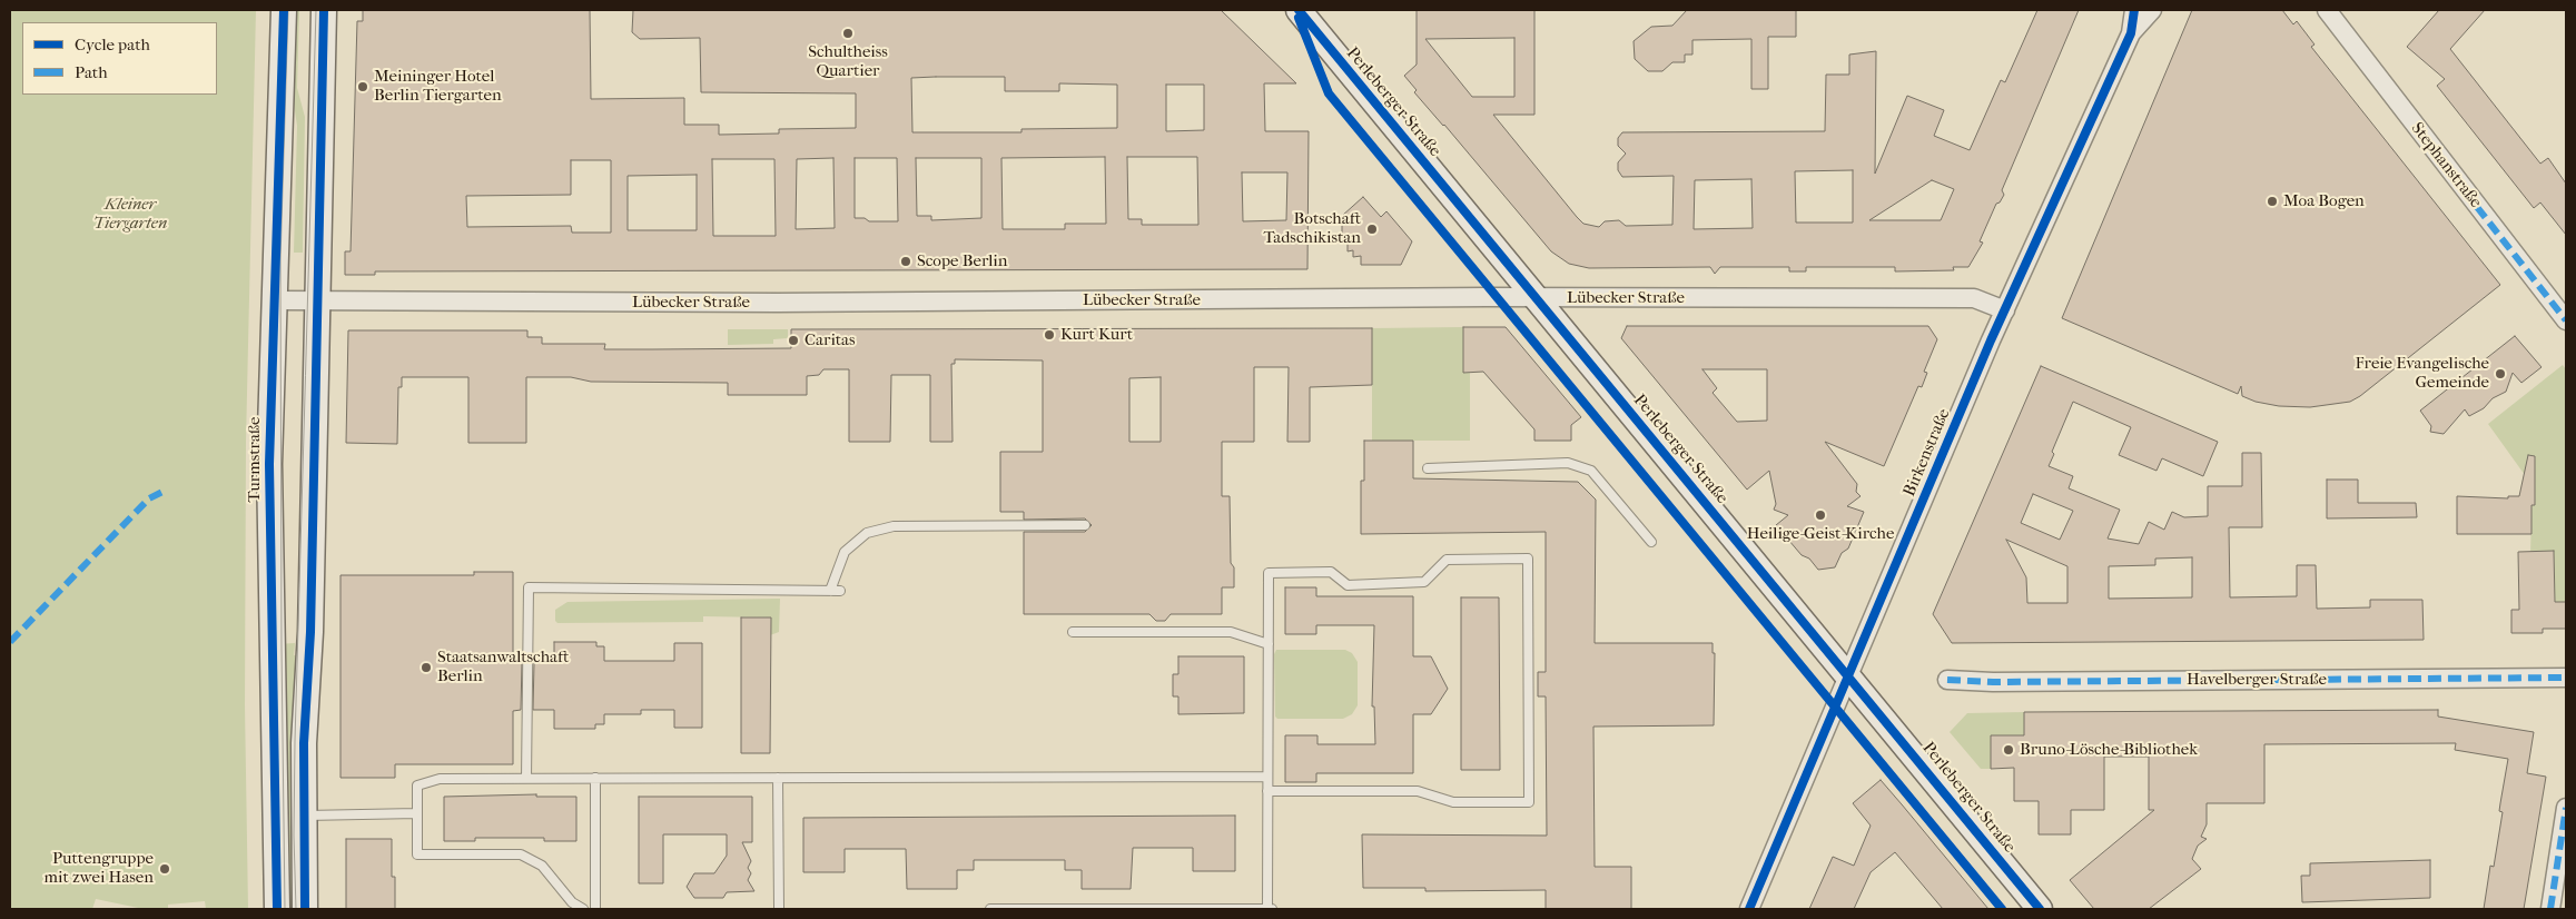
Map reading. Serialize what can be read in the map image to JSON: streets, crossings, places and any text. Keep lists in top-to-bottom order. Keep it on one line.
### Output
{"streets":{"main road":["Perleberger Straße","Turmstraße"],"street":["Stephanstraße","Lübecker Straße","Birkenstraße","Havelberger Straße"]},"crossings":[["Perleberger Straße","Lübecker Straße"],["Perleberger Straße","Birkenstraße"],["Lübecker Straße","Birkenstraße"],["Lübecker Straße","Turmstraße"]],"parks":["Kleiner Tiergarten"],"places":["Schultheiss Quartier","Meininger Hotel Berlin Tiergarten","Moa Bogen","Botschaft Tadschikistan","Scope Berlin","Kurt Kurt","Caritas","Freie Evangelische Gemeinde","Heilige-Geist-Kirche","Staatsanwaltschaft Berlin","Bruno-Lösche-Bibliothek","Puttengruppe mit zwei Hasen"],"legend":["Cycle path","Path"]}
